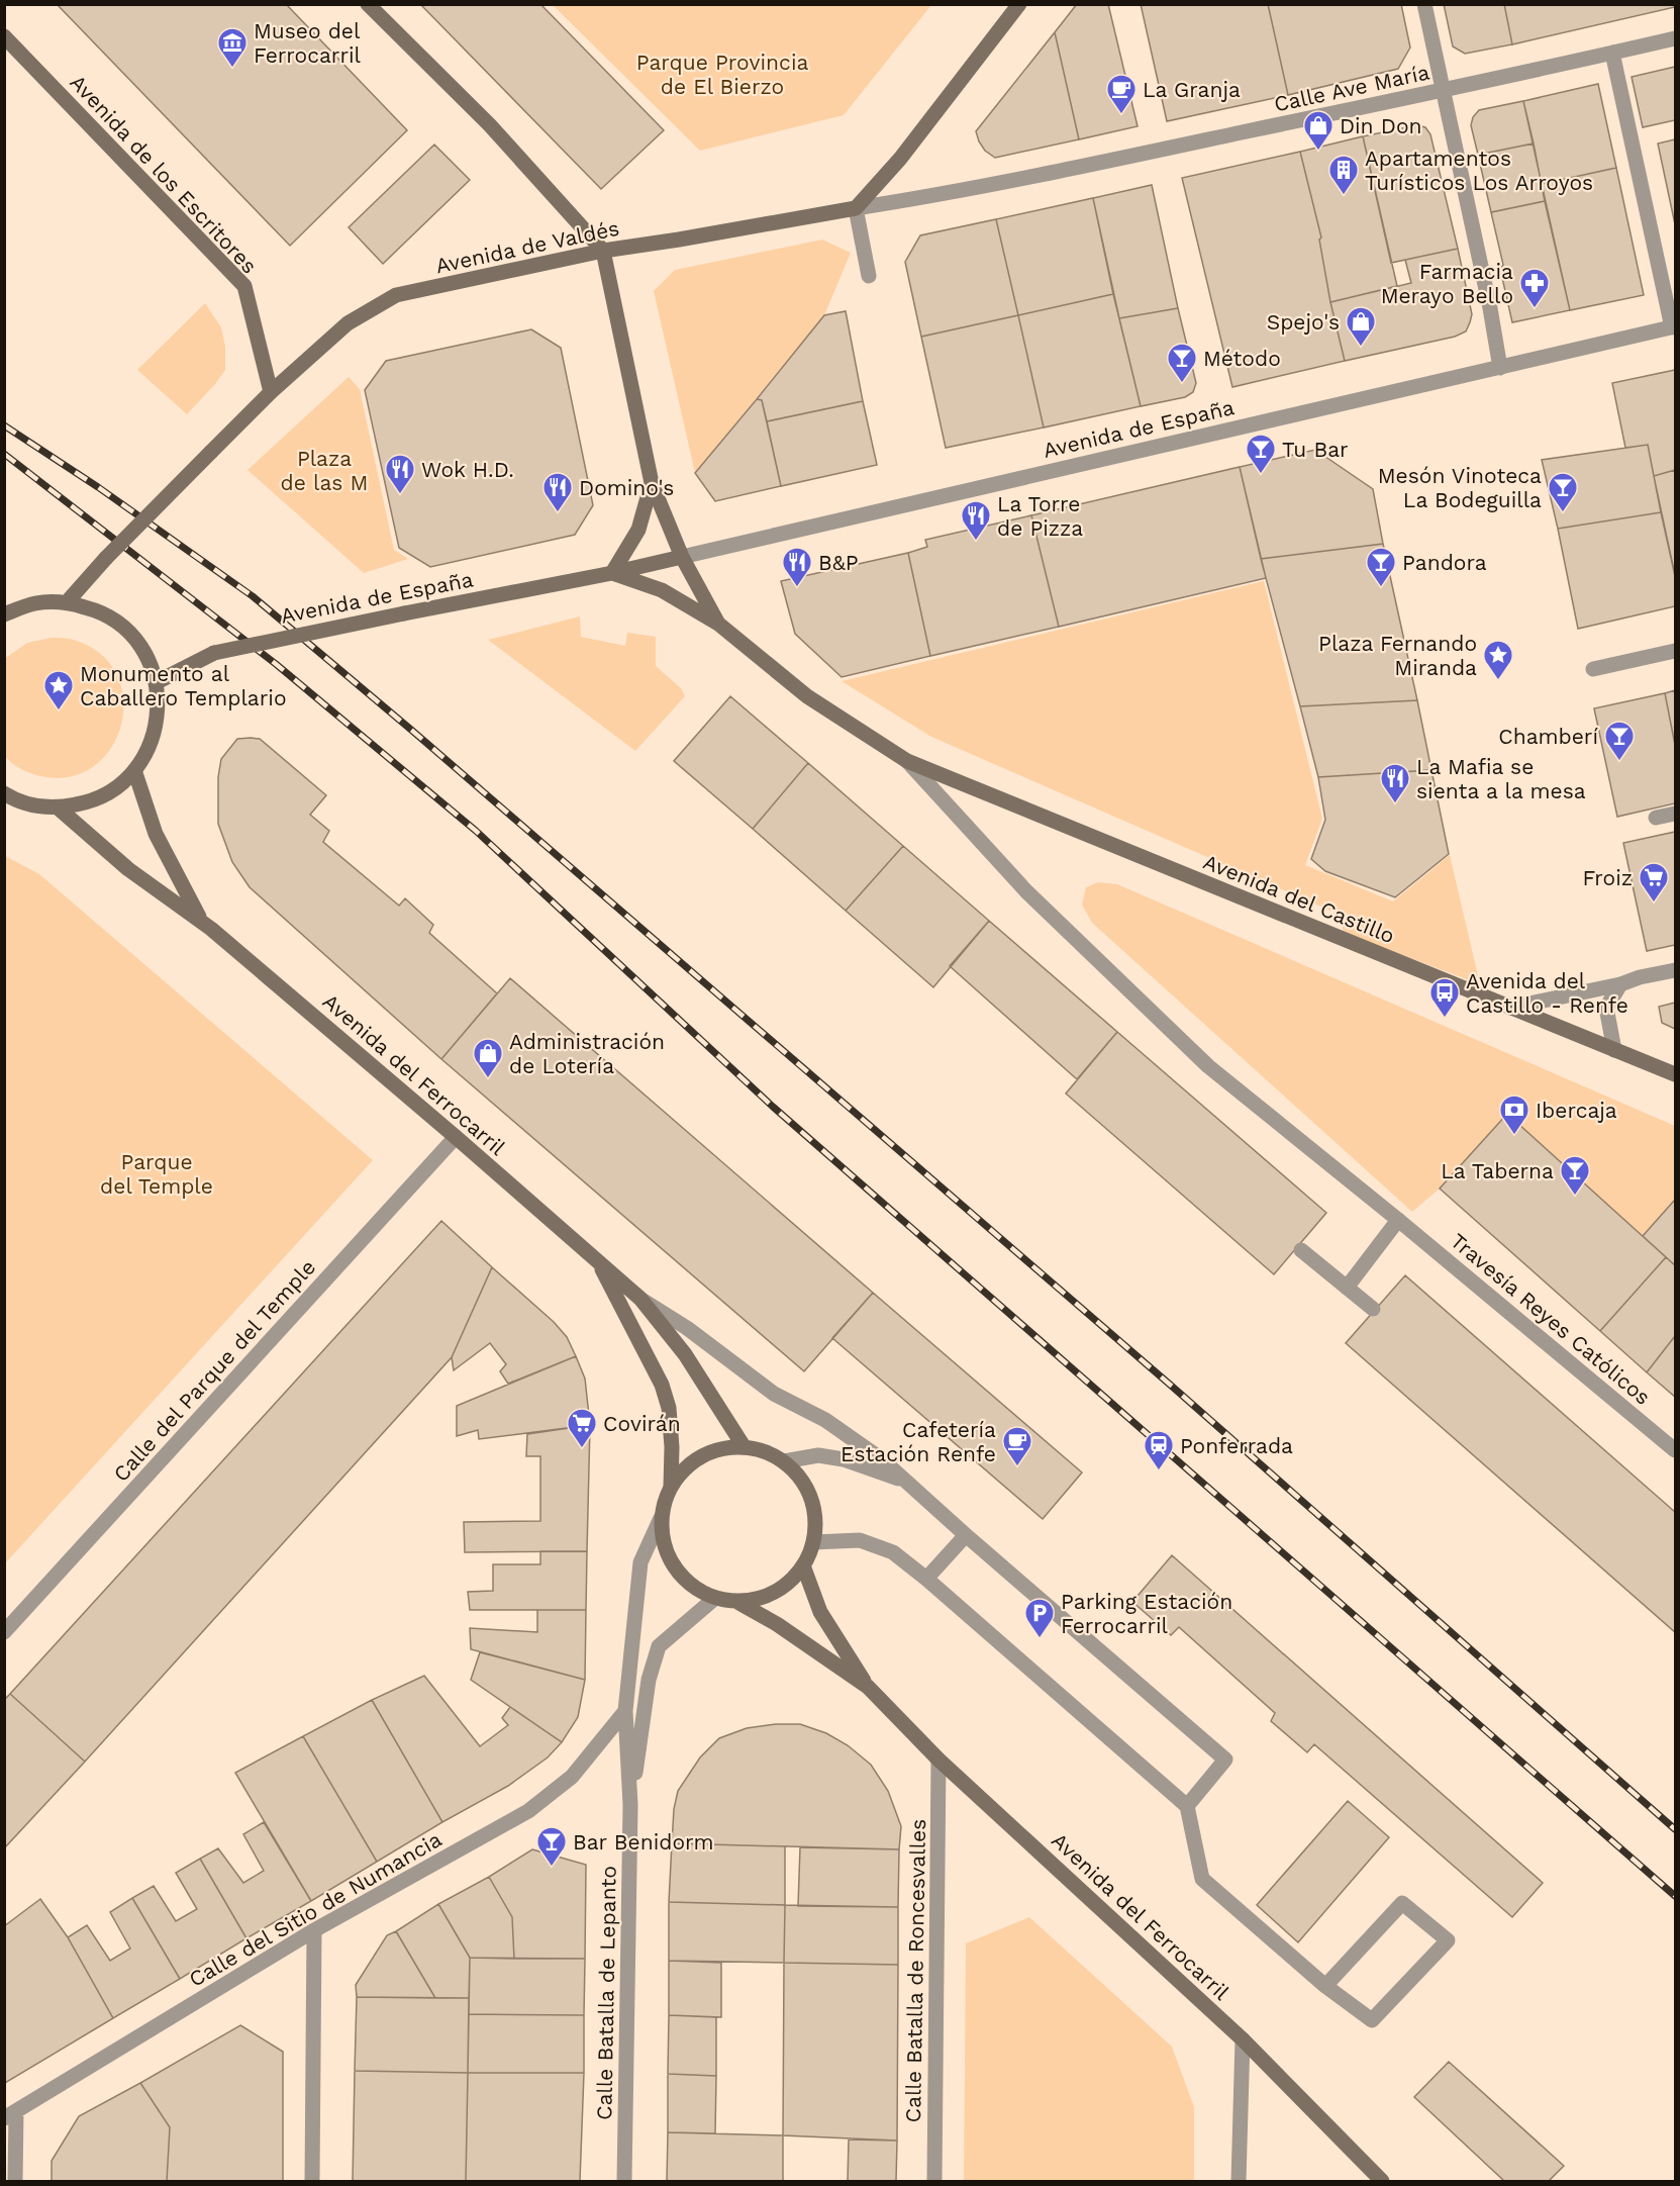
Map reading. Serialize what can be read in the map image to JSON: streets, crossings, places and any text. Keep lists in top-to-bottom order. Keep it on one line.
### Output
{"streets":{"main road":["Avenida de los Escritores","Avenida de Valdés","Avenida de España","Avenida del Castillo","Avenida del Ferrocarril"],"street":["Calle Ave María","Travesía Reyes Católicos","Calle del Parque del Temple","Calle del Sitio de Numancia","Calle Batalla de Roncesvalles","Calle Batalla de Lepanto"]},"crossings":[["Calle Ave María","Avenida de Valdés"],["Avenida de los Escritores","Avenida de Valdés"],["Avenida de Valdés","Avenida del Castillo"],["Avenida de España","Avenida del Castillo"],["Avenida del Castillo","Travesía Reyes Católicos"],["Avenida del Ferrocarril","Calle del Parque del Temple"],["Avenida del Ferrocarril","Calle Batalla de Roncesvalles"],["Avenida del Ferrocarril","Calle Batalla de Lepanto"],["Calle del Sitio de Numancia","Calle Batalla de Lepanto"]],"parks":["Parque Provincia de El Bierzo","Plaza de las M","Parque del Temple"],"places":{"museum":["Museo del Ferrocarril"],"cafe":["La Granja","Cafetería Estación Renfe"],"shop":["Din Don","Spejo's","Administración de Lotería"],"building":["Apartamentos Turísticos Los Arroyos"],"pharmacy":["Farmacia Merayo Bello"],"bar":["Método","Tu Bar","Mesón Vinoteca La Bodeguilla","Pandora","Chamberí","La Taberna","Bar Benidorm"],"restaurant":["Wok H.D.","Domino's","La Torre de Pizza","B&P","La Mafia se sienta a la mesa"],"place":["Plaza Fernando Miranda","Monumento al Caballero Templario"],"supermarket":["Froiz","Covirán"],"bus stop":["Avenida del Castillo - Renfe"],"bank":["Ibercaja"],"station":["Ponferrada"],"parking":["Parking Estación Ferrocarril"]}}
